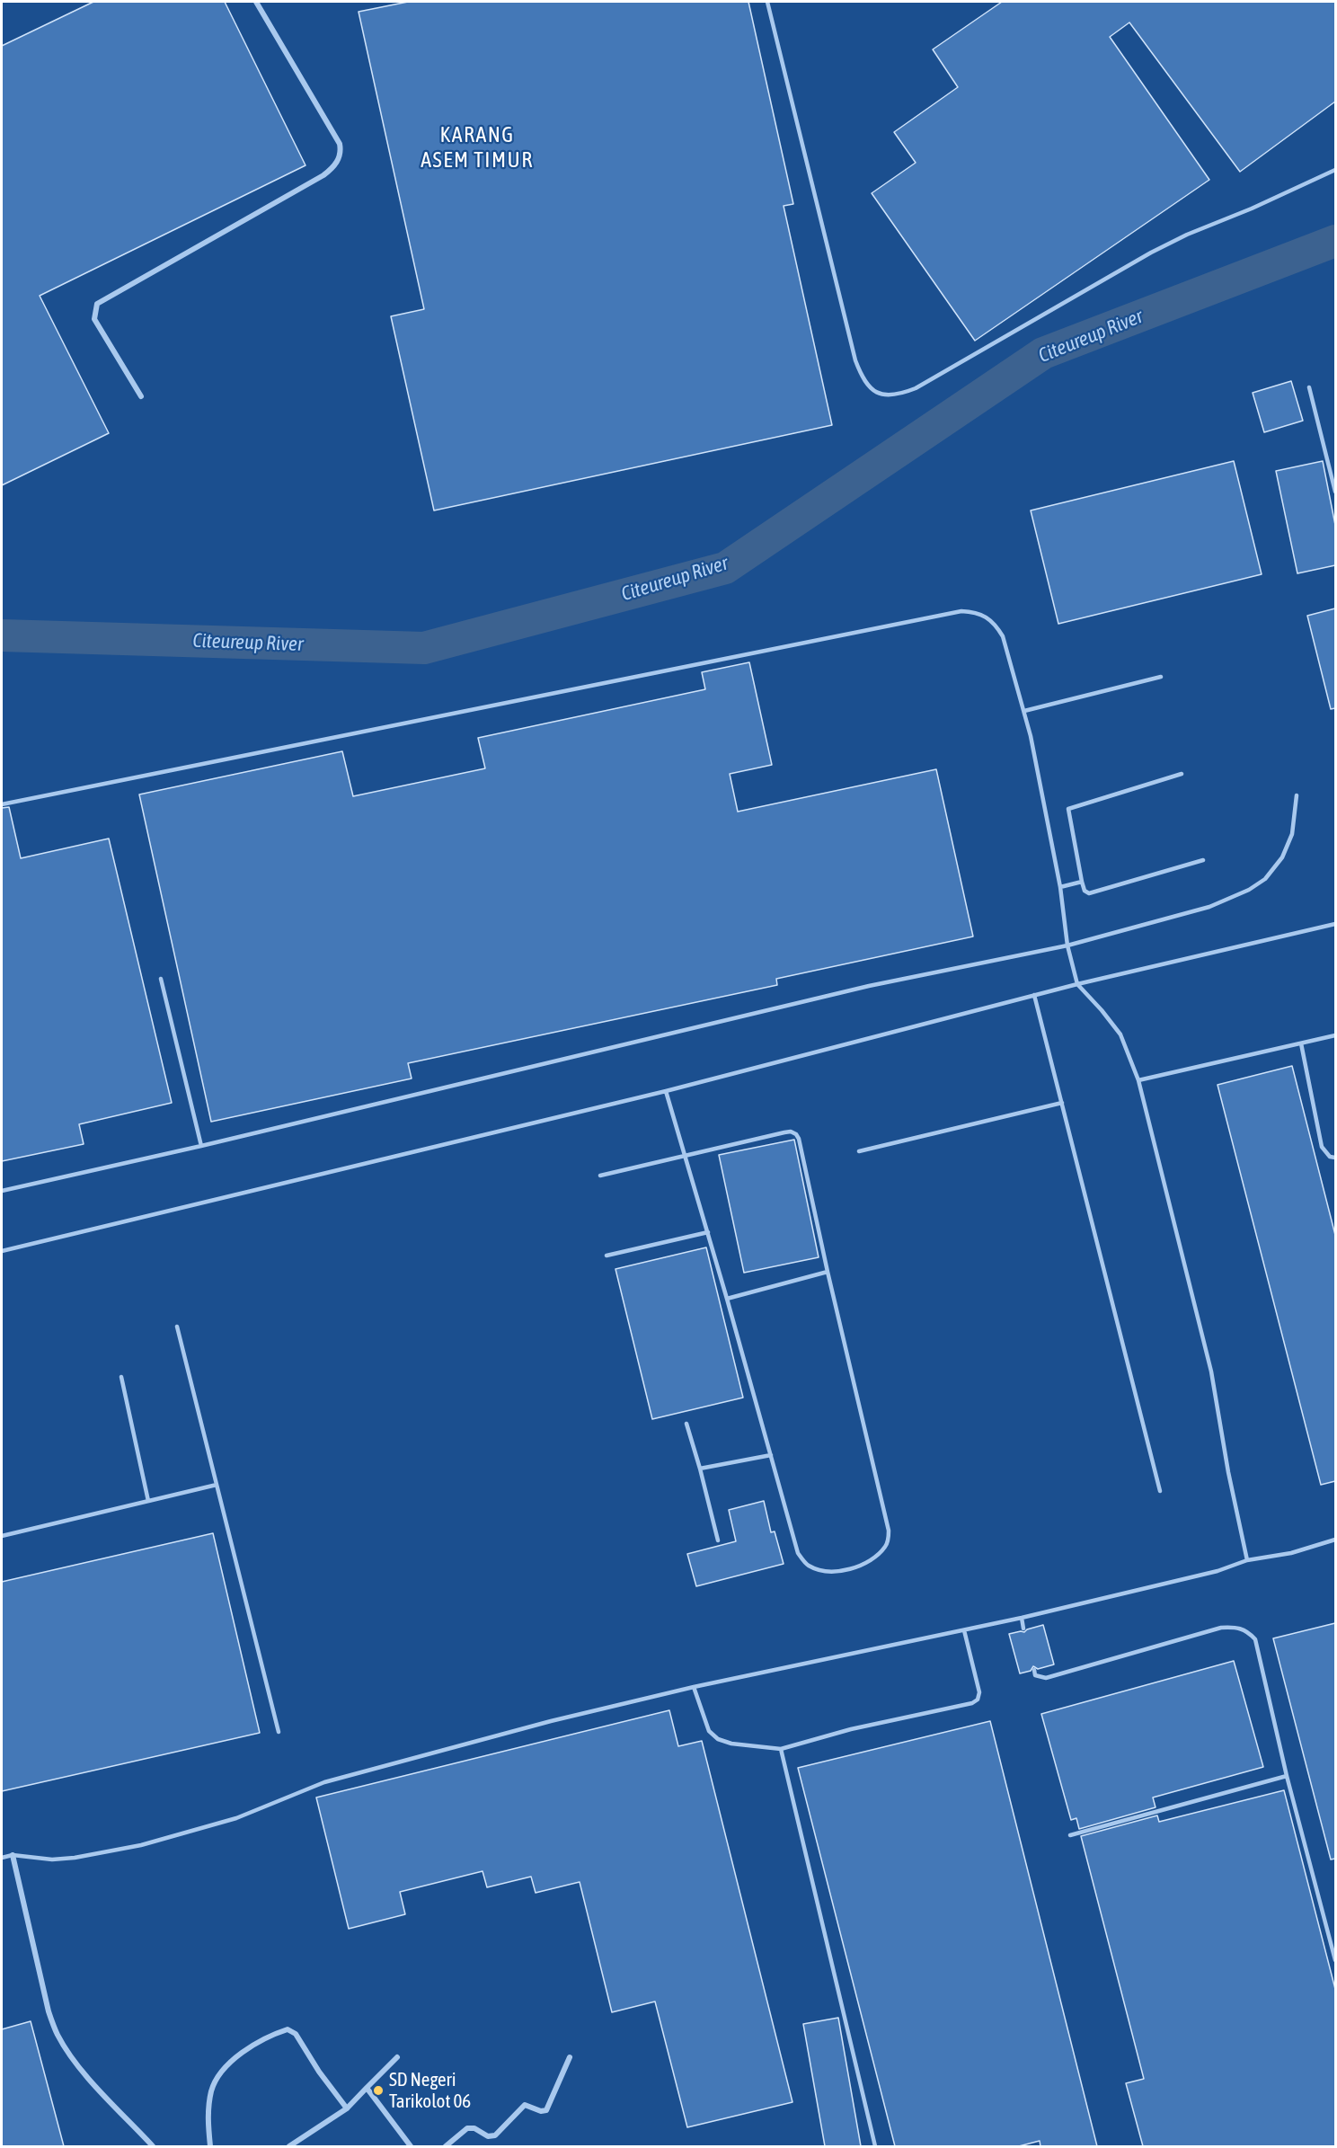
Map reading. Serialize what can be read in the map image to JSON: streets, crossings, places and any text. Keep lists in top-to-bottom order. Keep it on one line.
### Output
{"districts":["KARANG ASEM TIMUR"],"water":["Citeureup River"],"places":["SD Negeri Tarikolot 06"]}
